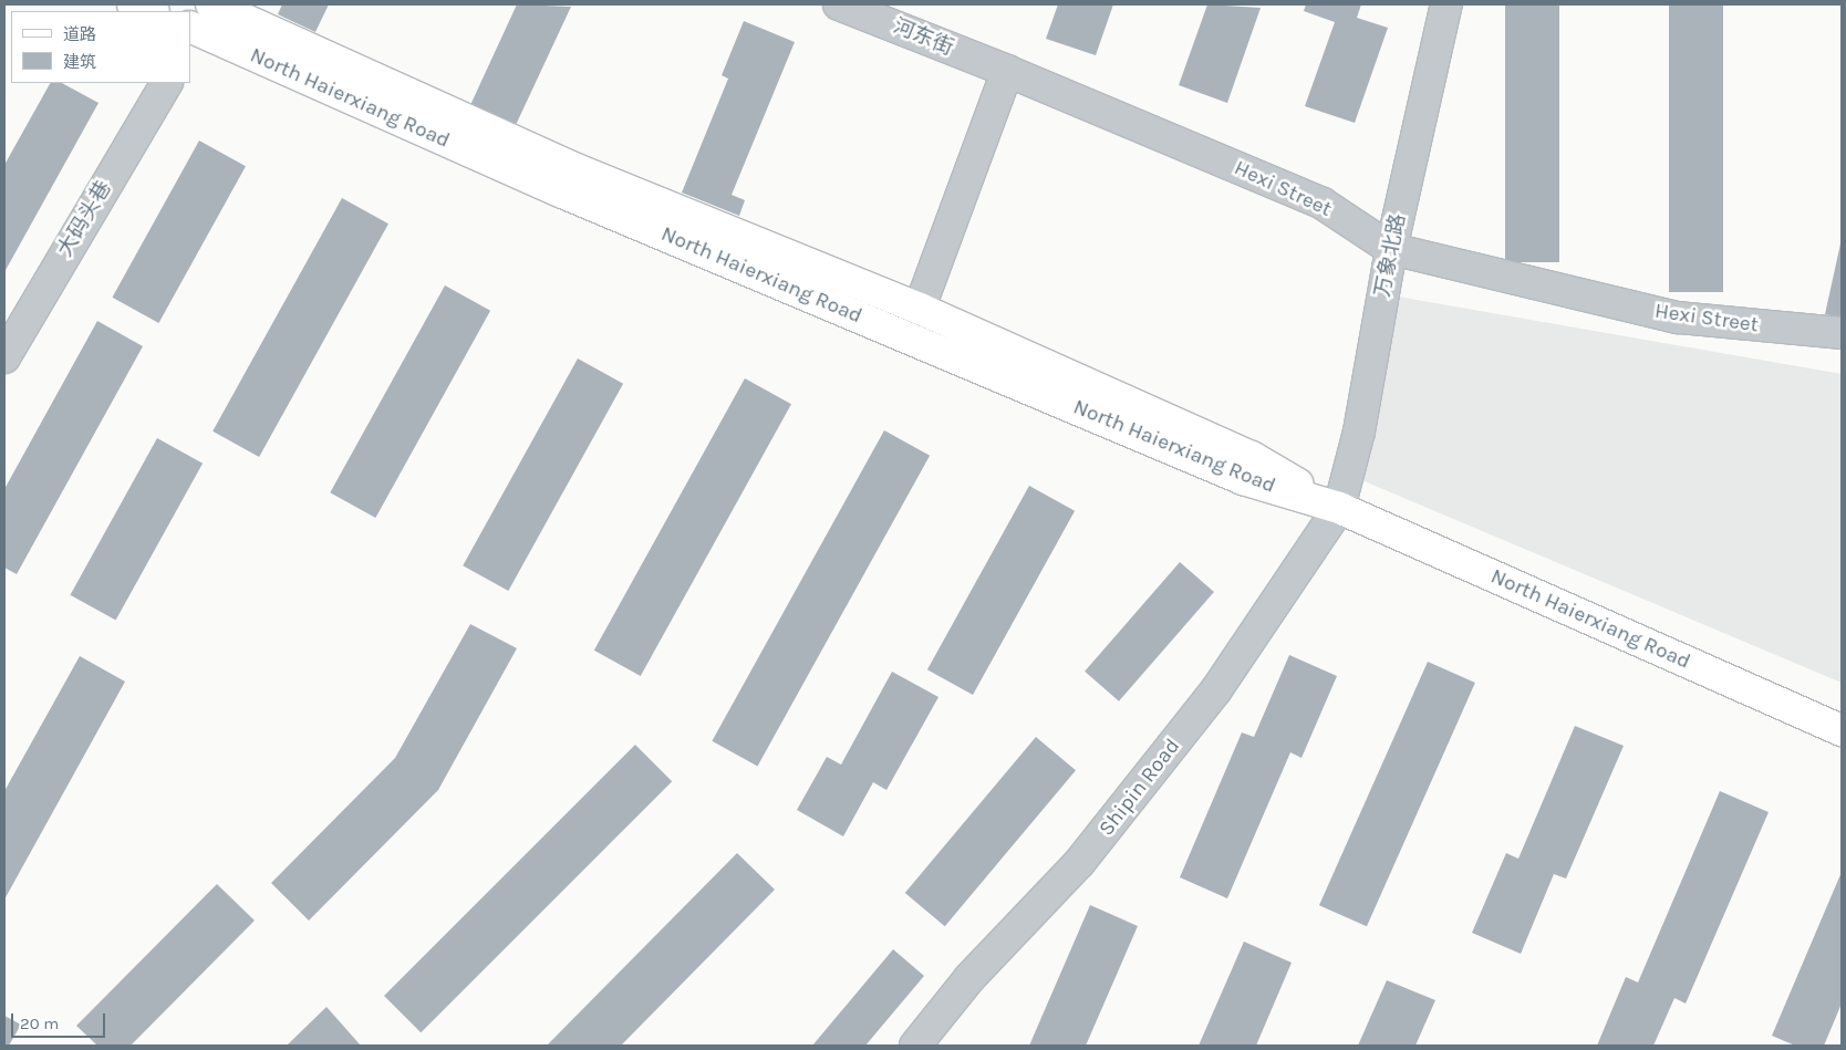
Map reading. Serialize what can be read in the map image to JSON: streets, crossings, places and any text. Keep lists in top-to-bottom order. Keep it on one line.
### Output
{"streets":{"main road":["North Haierxiang Road"],"street":["河东街","Hexi Street","大码头巷","万象北路","Shipin Road"]},"crossings":[["河东街","Hexi Street"],["North Haierxiang Road","万象北路"],["North Haierxiang Road","Shipin Road"],["Hexi Street","万象北路"],["万象北路","Shipin Road"]],"legend":["道路","建筑"],"scale_bar":"20 m"}
